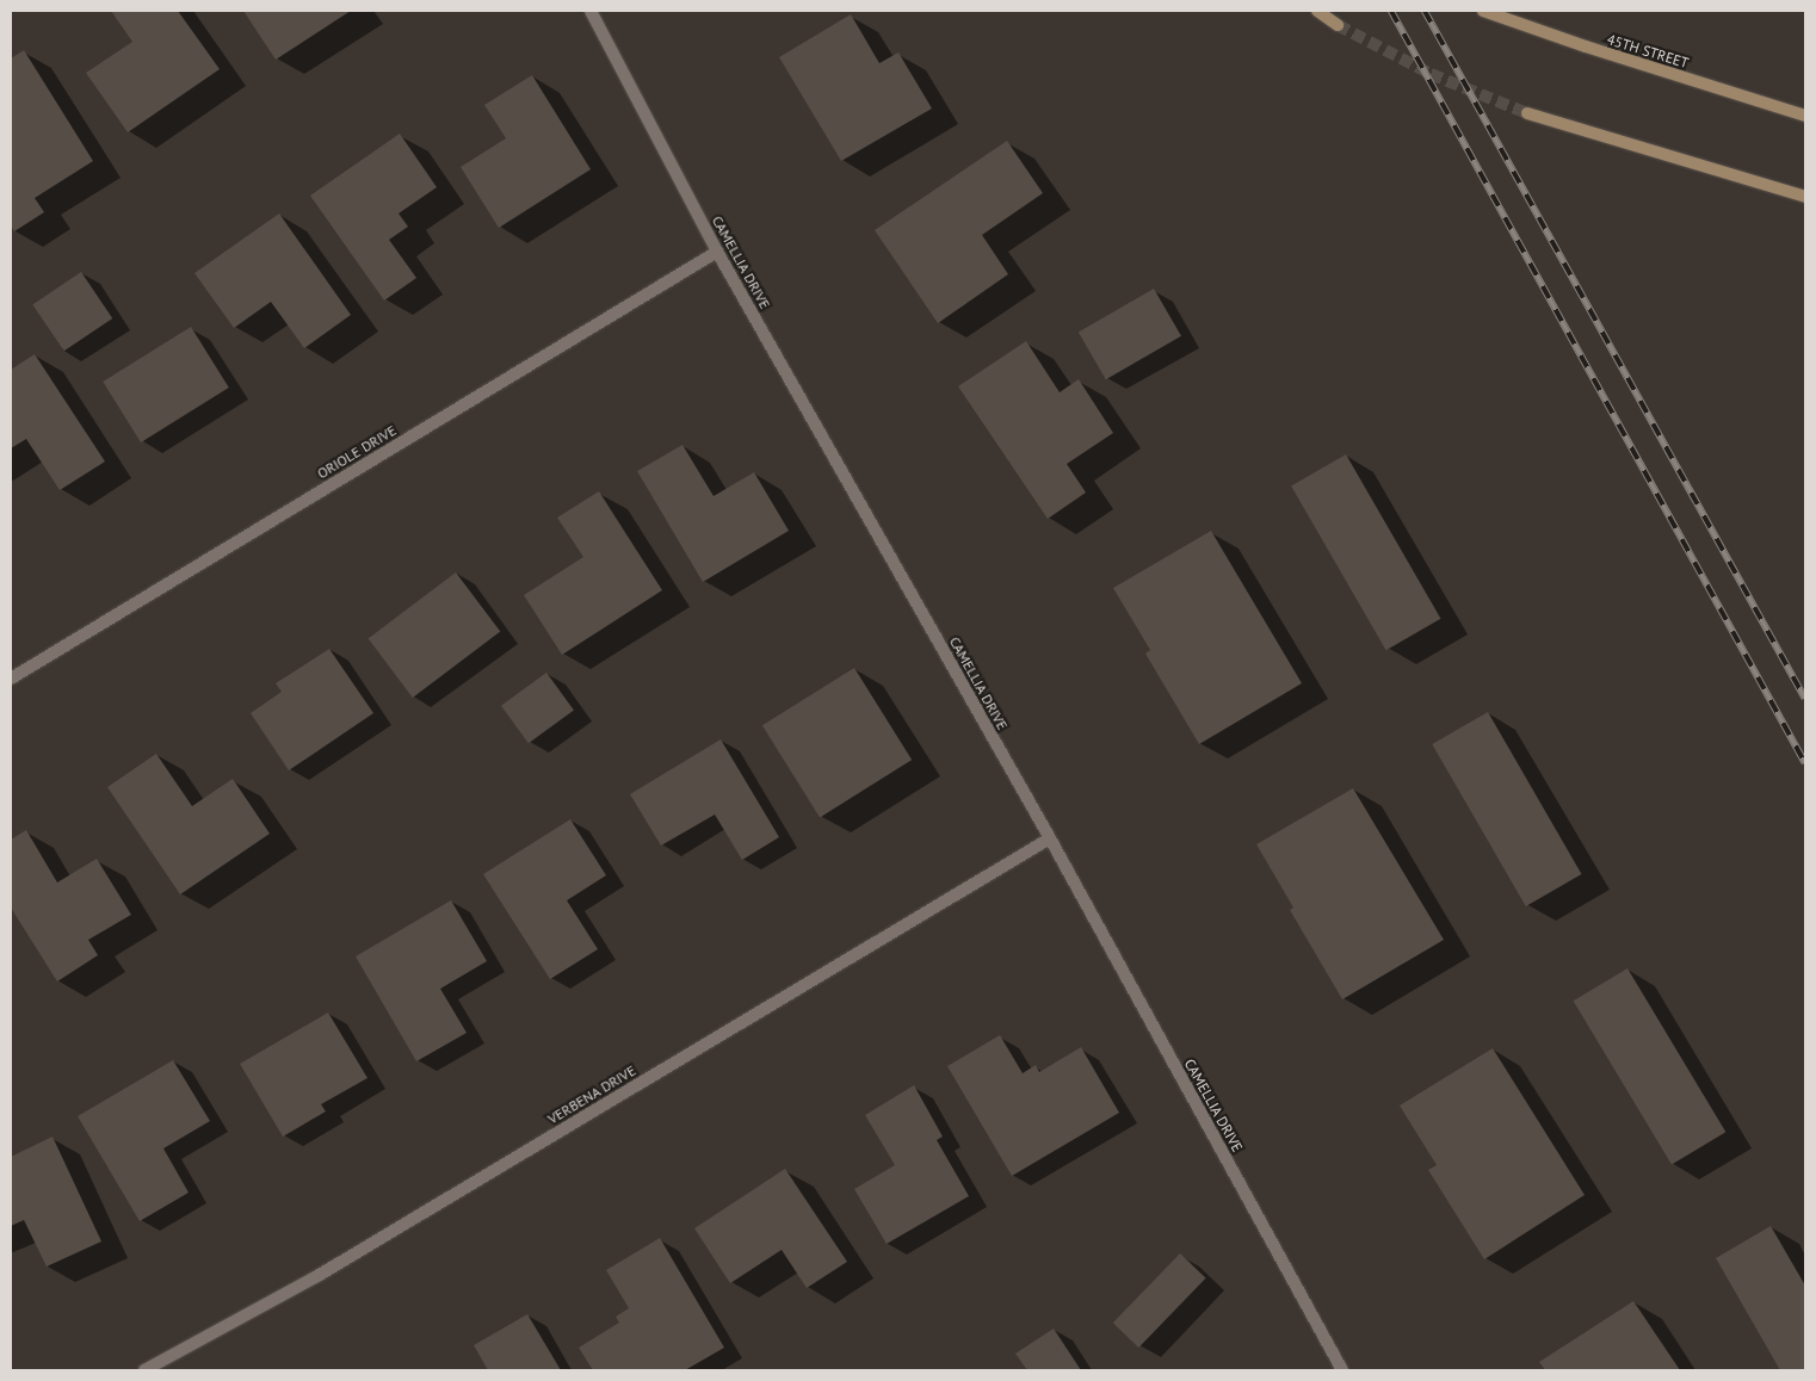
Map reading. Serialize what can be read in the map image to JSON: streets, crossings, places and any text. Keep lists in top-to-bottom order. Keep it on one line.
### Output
{"streets":{"main road":["45TH STREET"],"street":["CAMELLIA DRIVE","ORIOLE DRIVE","VERBENA DRIVE"]},"crossings":[["CAMELLIA DRIVE","ORIOLE DRIVE"],["CAMELLIA DRIVE","VERBENA DRIVE"]]}
